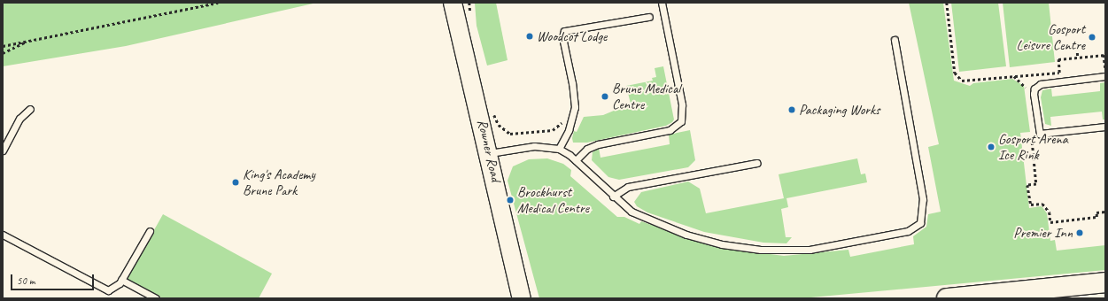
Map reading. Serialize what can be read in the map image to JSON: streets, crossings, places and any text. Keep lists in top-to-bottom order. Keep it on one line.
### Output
{"streets":{"main road":["Rowner Road"]},"places":["Woodcot Lodge","Gosport Leisure Centre","Brune Medical Centre","Packaging Works","Gosport Arena Ice Rink","King's Academy Brune Park","Brockhurst Medical Centre","Premier Inn"],"scale_bar":"50 m"}
